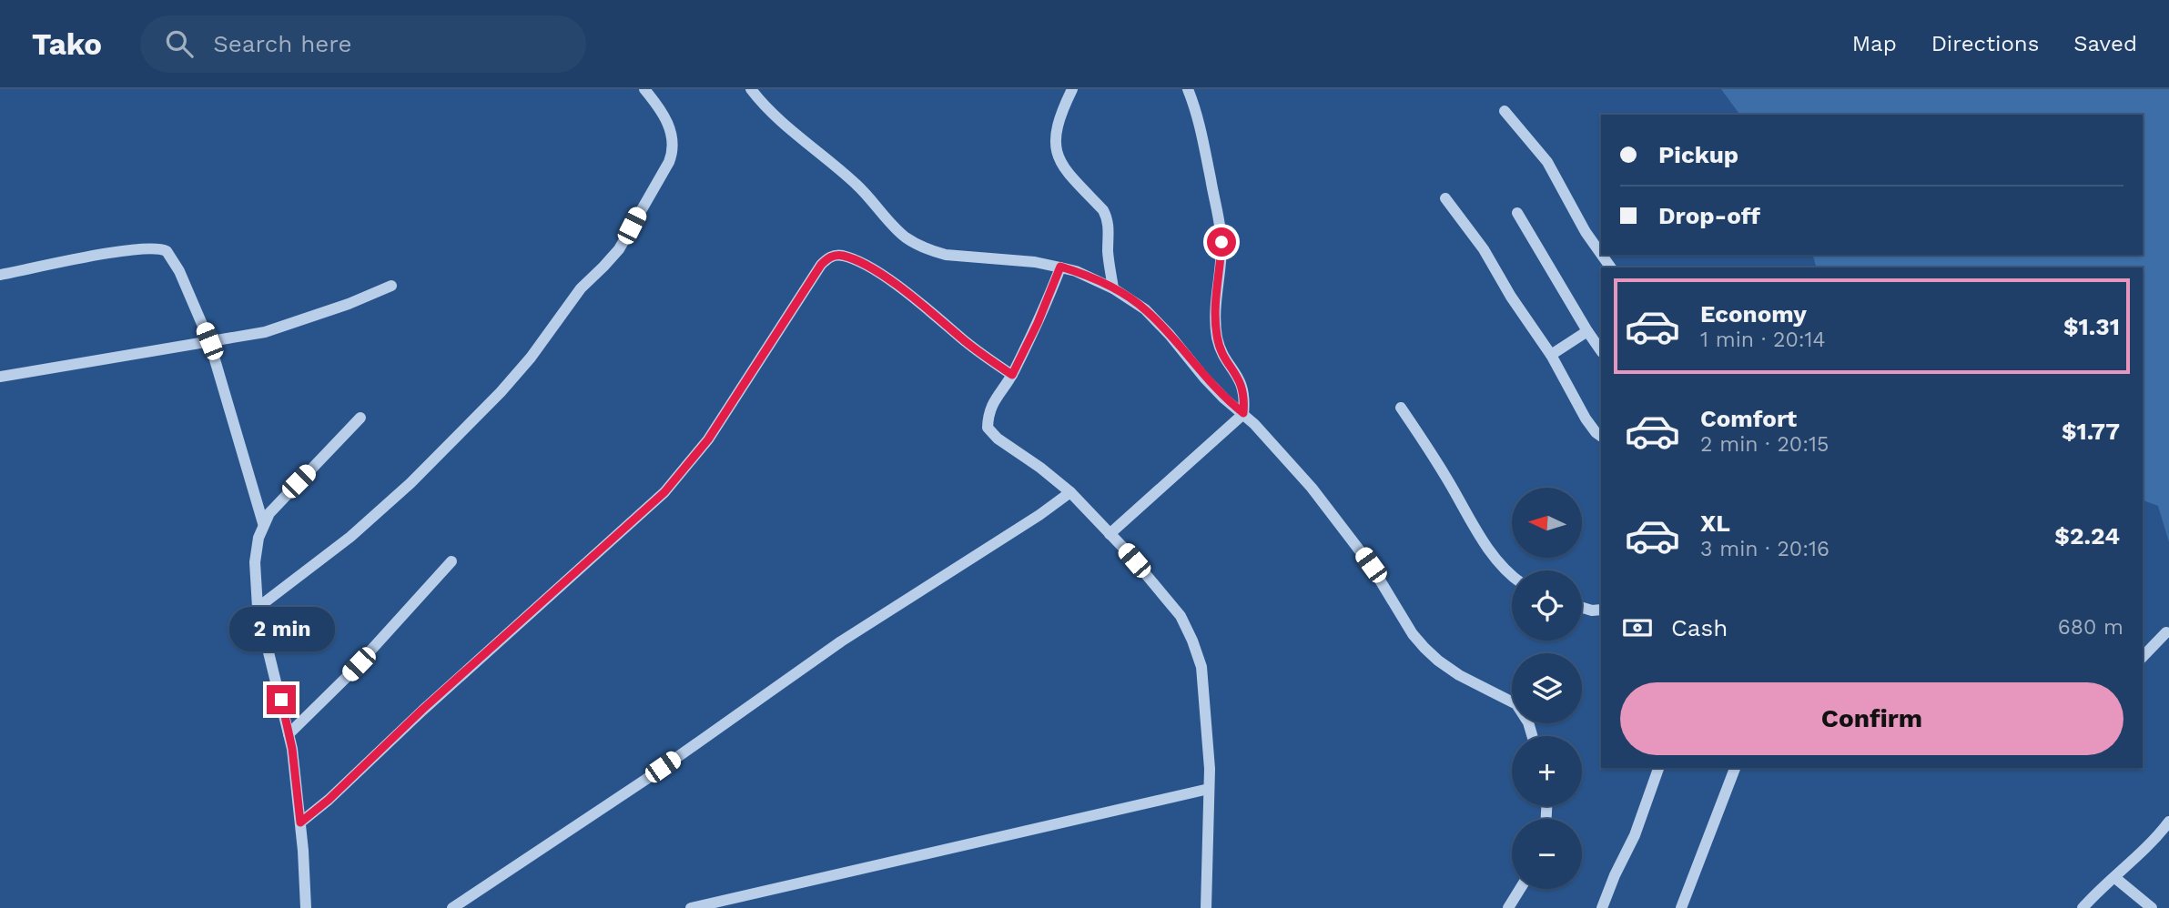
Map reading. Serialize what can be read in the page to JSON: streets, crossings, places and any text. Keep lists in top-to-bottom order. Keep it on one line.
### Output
{"north":"left","page":{"header":"Tako","search":"Search here","nav":["Map","Directions","Saved"],"banner":["Pickup","Drop-off"],"list":[{"name":"Economy","note":"1 min · 20:14","value":"$1.31"},{"name":"Comfort","note":"2 min · 20:15","value":"$1.77"},{"name":"XL","note":"3 min · 20:16","value":"$2.24"}],"map_buttons":["+","−"],"pay":["Cash","680 m"],"bubble":"2 min","buttons":"Confirm"}}
